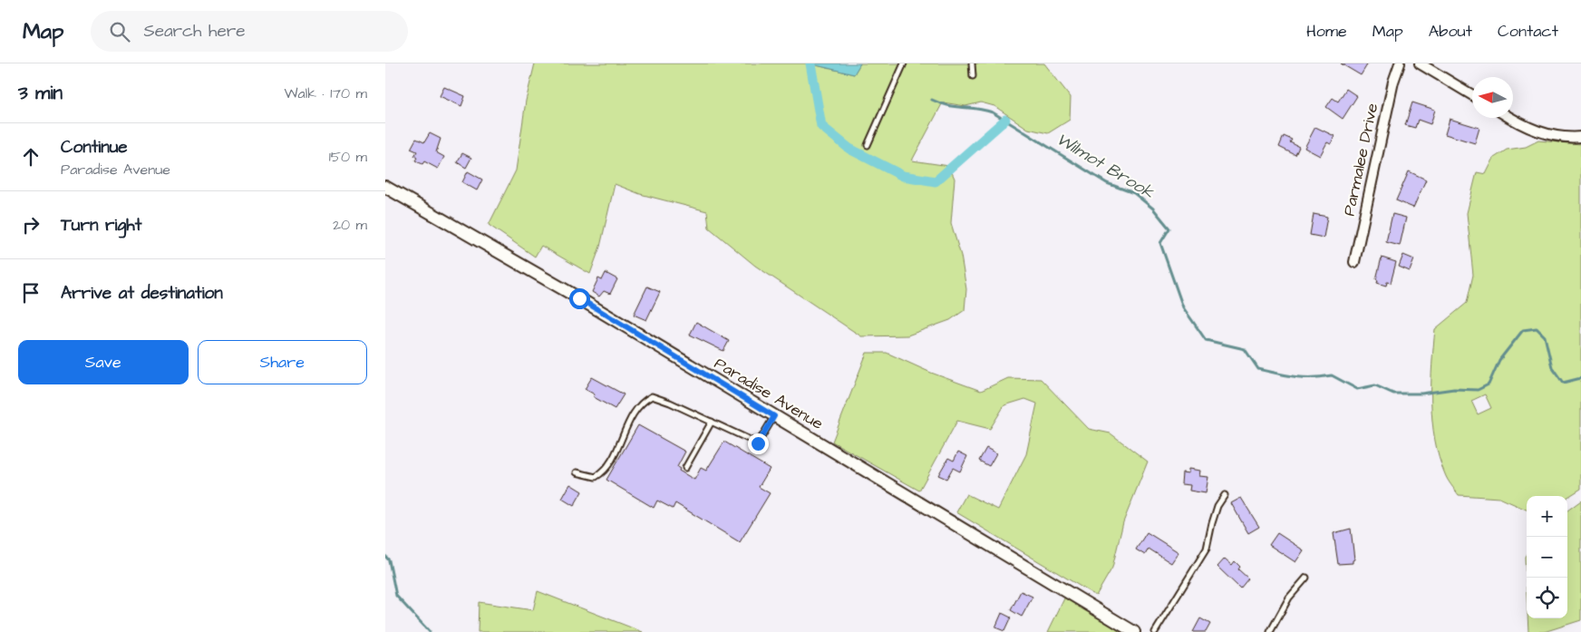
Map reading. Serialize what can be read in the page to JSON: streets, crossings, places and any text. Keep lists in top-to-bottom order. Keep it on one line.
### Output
{"streets":{"street":["Parmalee Drive","Paradise Avenue"]},"water":["Wilmot Brook"],"north":"left","page":{"header":"Map","search":"Search here","nav":["Home","Map","About","Contact"],"heading":["3 min","Walk · 170 m"],"list":[["Continue","Paradise Avenue","150 m"],["Turn right","20 m"],"Arrive at destination"],"buttons":["Save","Share"],"map_buttons":["+","−"]}}
